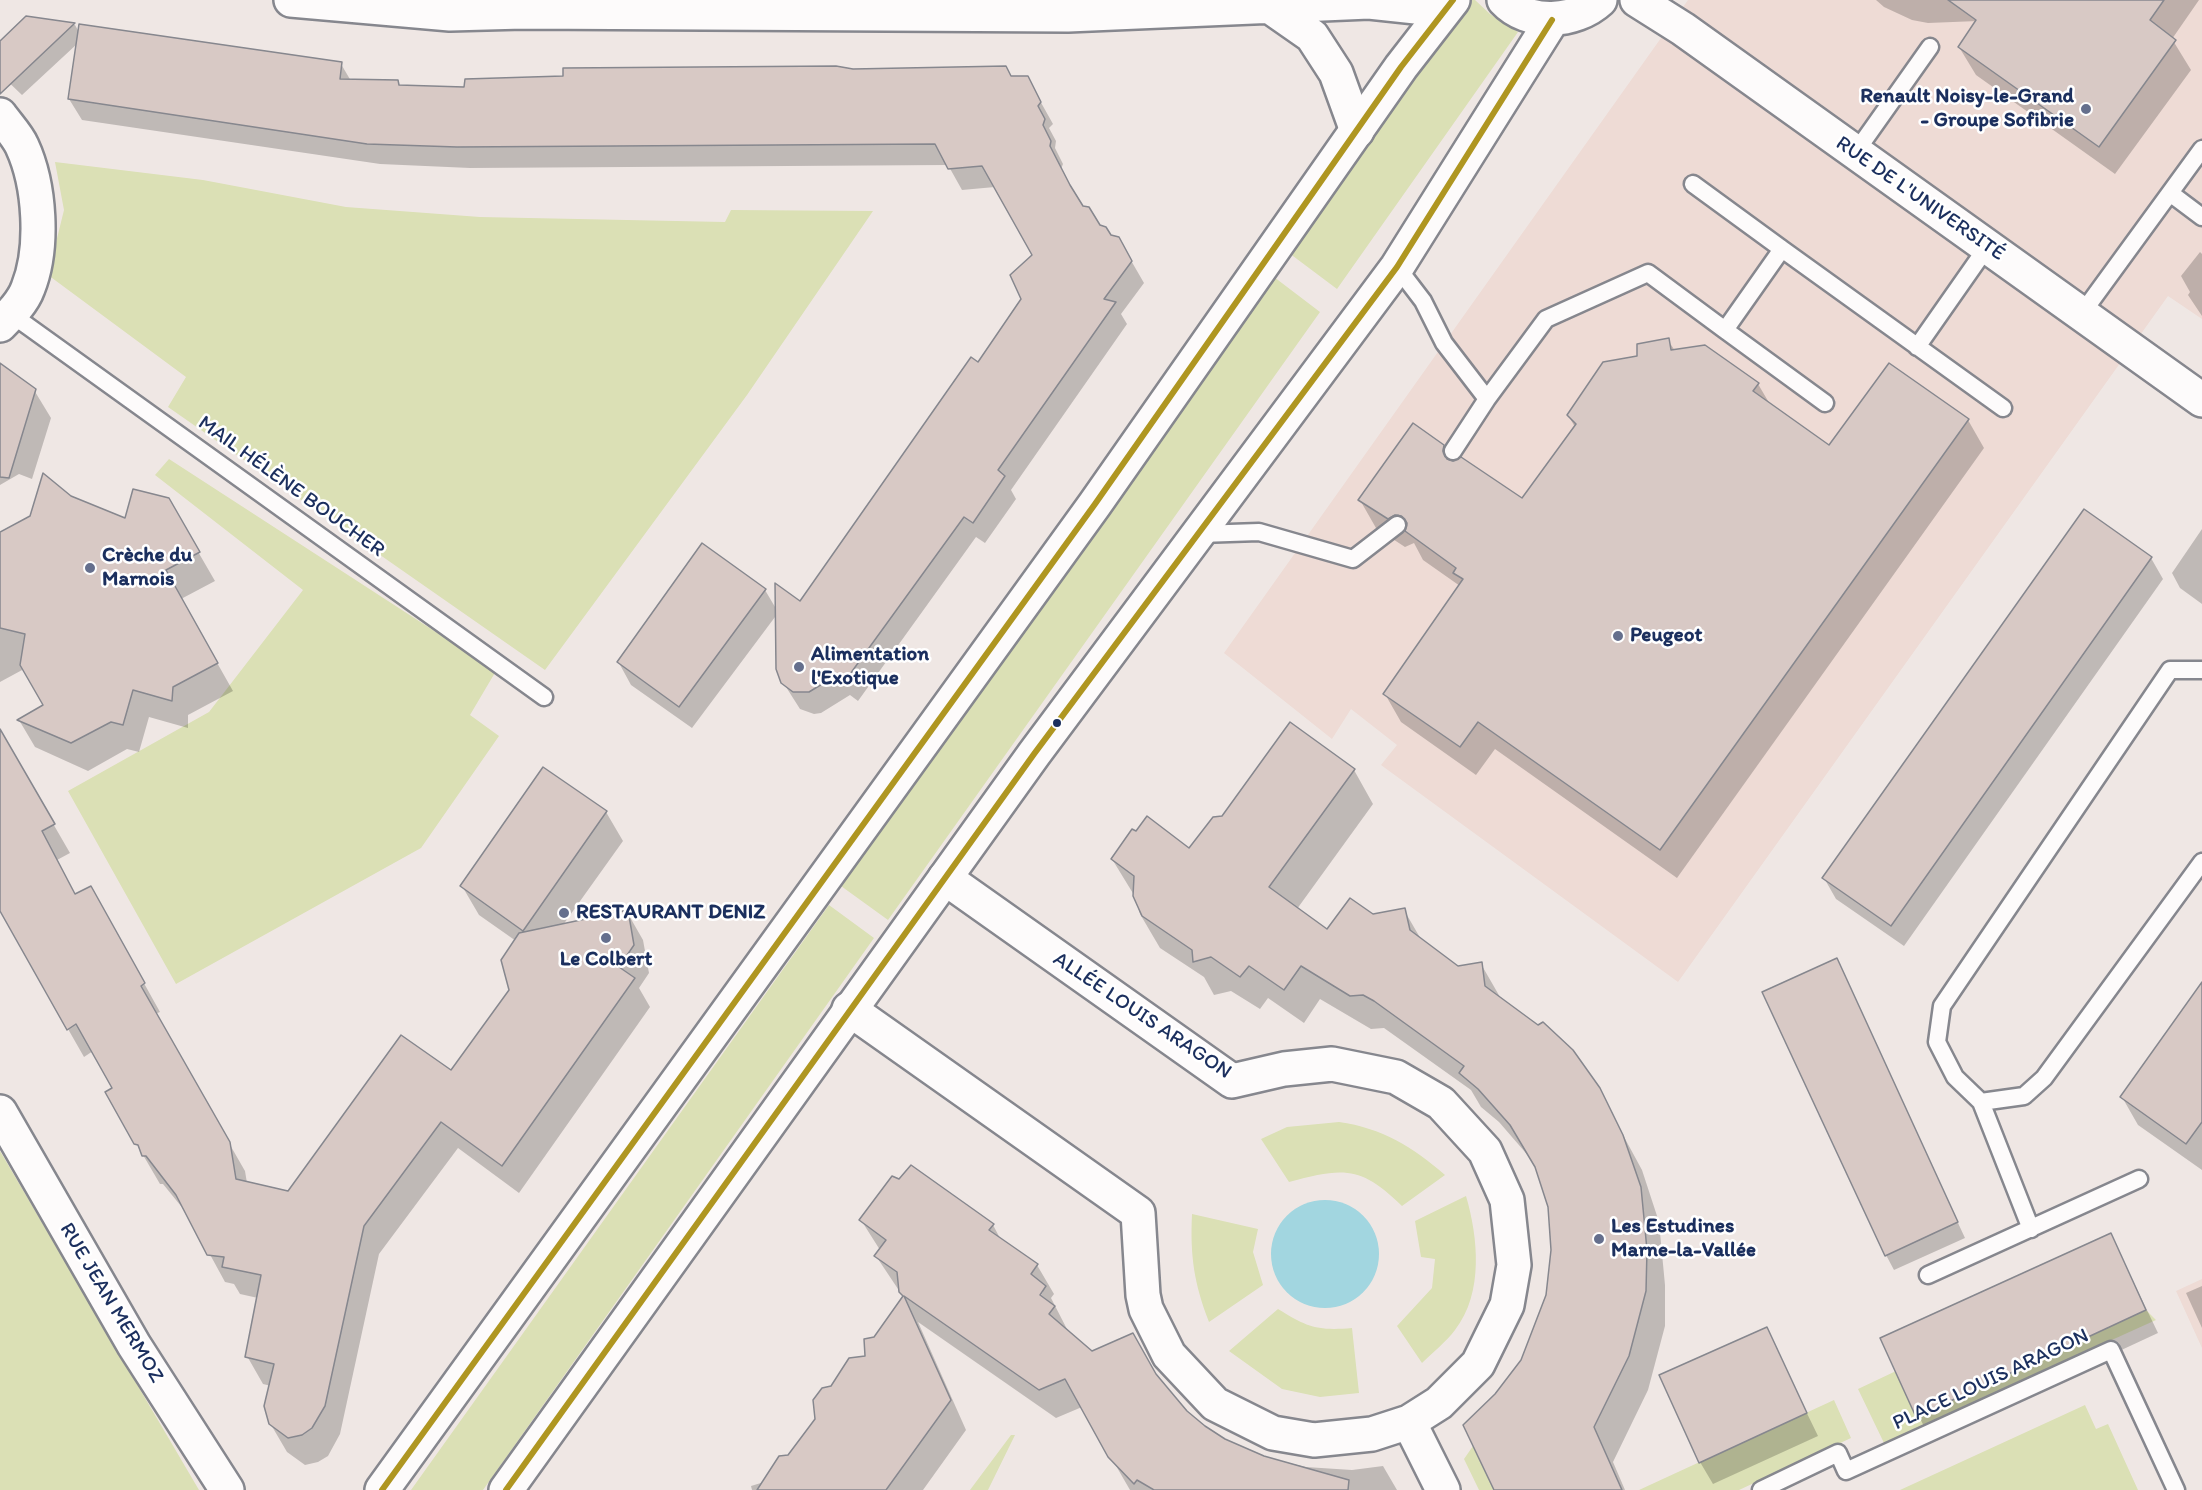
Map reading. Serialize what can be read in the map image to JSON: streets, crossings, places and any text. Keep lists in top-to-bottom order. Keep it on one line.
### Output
{"streets":{"street":["RUE DE L'UNIVERSITÉ","ALLÉE LOUIS ARAGON","RUE JEAN MERMOZ"],"lane":["MAIL HÉLÈNE BOUCHER","PLACE LOUIS ARAGON"]},"places":["Renault Noisy-le-Grand - Groupe Sofibrie","Crèche du Marnois","Peugeot","Alimentation l'Exotique","RESTAURANT DENIZ","Le Colbert","Les Estudines Marne-la-Vallée"]}
